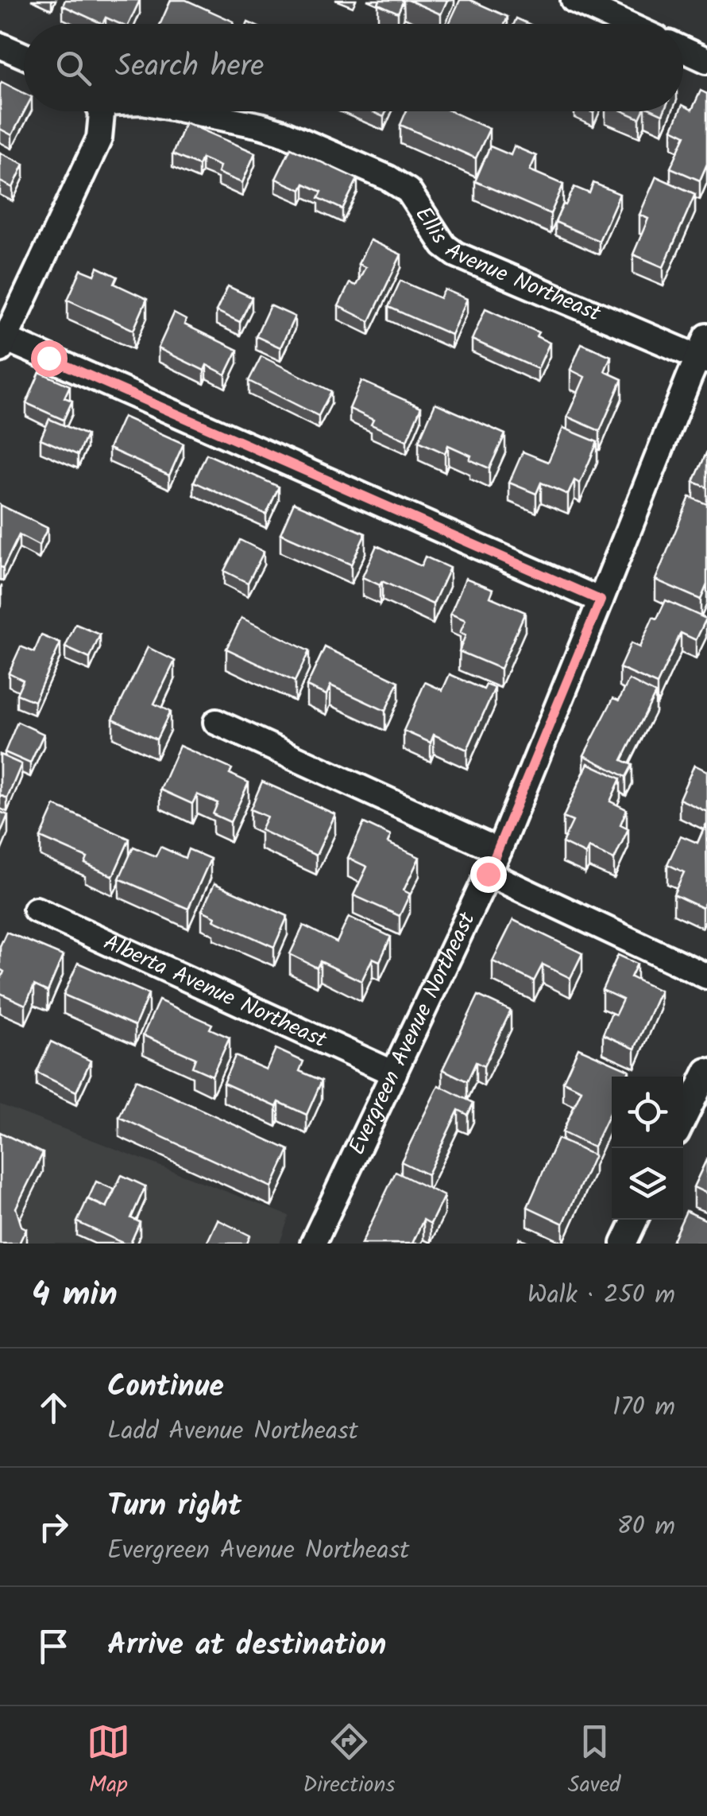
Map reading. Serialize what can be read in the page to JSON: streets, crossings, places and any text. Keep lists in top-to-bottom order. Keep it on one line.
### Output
{"streets":{"street":["Ellis Avenue Northeast","Alberta Avenue Northeast","Evergreen Avenue Northeast"]},"crossings":[["Ellis Avenue Northeast","Evergreen Avenue Northeast"],["Alberta Avenue Northeast","Evergreen Avenue Northeast"]],"page":{"search":"Search here","heading":["4 min","Walk · 250 m"],"list":[["Continue","Ladd Avenue Northeast","170 m"],["Turn right","Evergreen Avenue Northeast","80 m"],"Arrive at destination"],"nav":["Map","Directions","Saved"]}}
